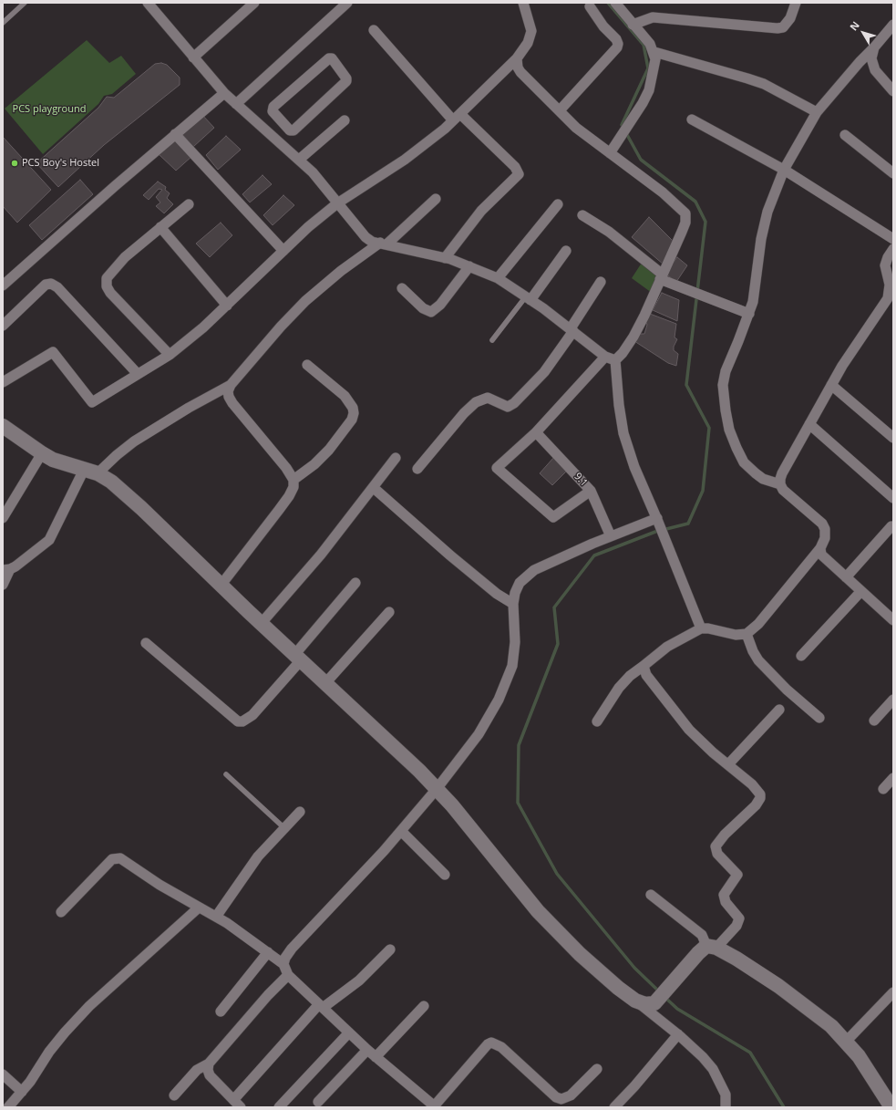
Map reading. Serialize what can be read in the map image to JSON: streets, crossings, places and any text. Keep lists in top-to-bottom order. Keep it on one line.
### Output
{"streets":{"street":["9.1"]},"parks":["PCS playground"],"places":["PCS Boy's Hostel"],"north":"top left"}
